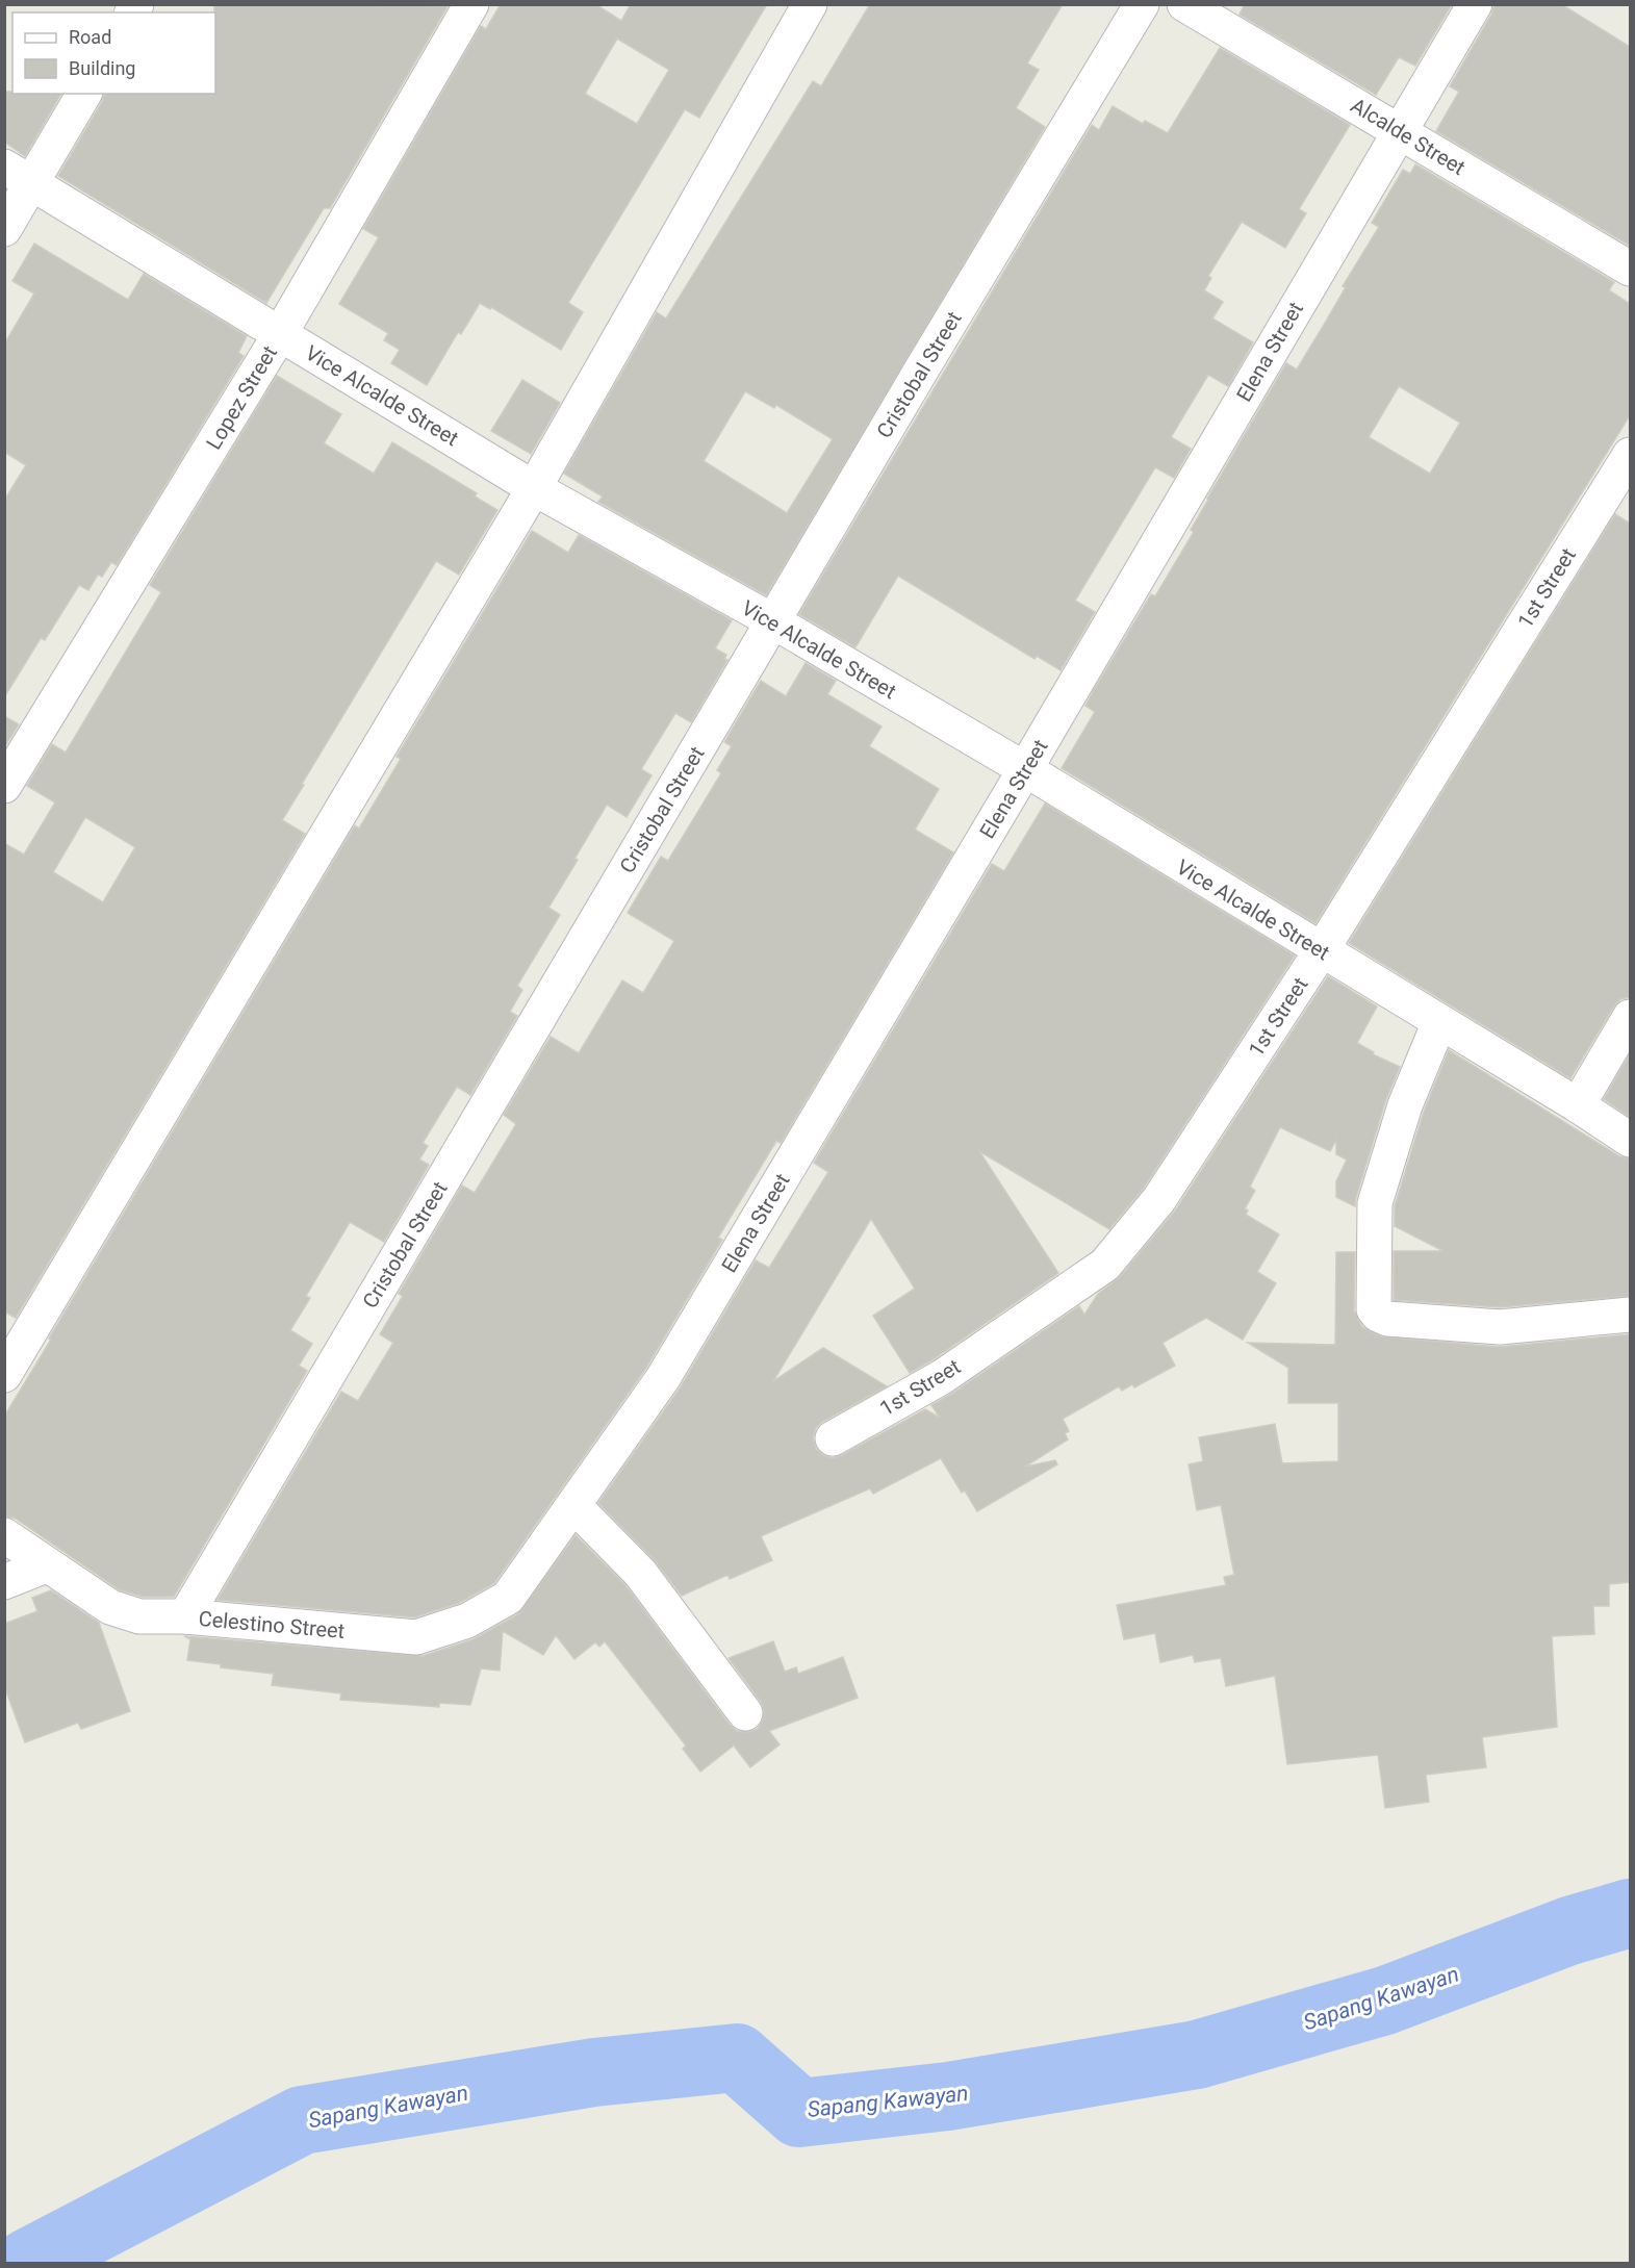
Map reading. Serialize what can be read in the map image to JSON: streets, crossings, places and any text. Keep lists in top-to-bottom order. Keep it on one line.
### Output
{"streets":{"street":["Alcalde Street","Elena Street","Cristobal Street","Vice Alcalde Street","Lopez Street","1st Street","Celestino Street"]},"crossings":[["Alcalde Street","Elena Street"],["Elena Street","Vice Alcalde Street"],["Elena Street","Celestino Street"],["Cristobal Street","Vice Alcalde Street"],["Cristobal Street","Celestino Street"],["Vice Alcalde Street","Lopez Street"],["Vice Alcalde Street","1st Street"]],"water":["Sapang Kawayan"],"legend":["Road","Building"]}
